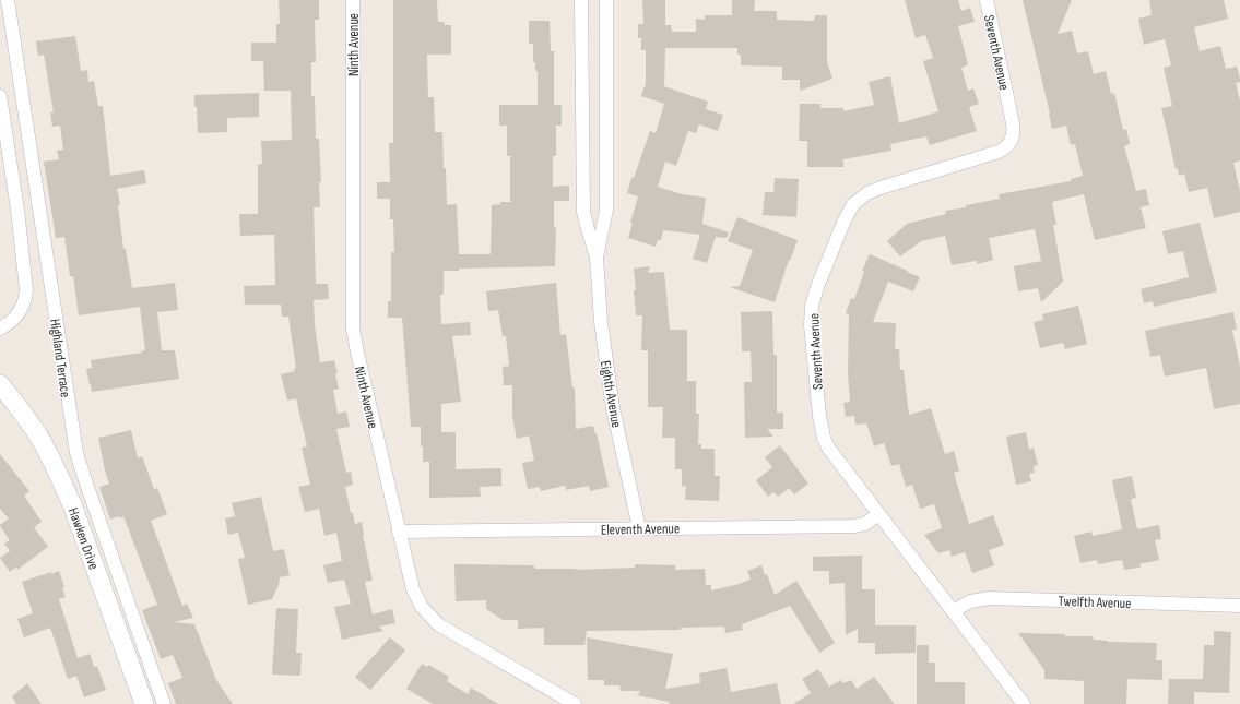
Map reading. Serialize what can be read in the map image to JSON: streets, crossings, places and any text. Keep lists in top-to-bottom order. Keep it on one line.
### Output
{"streets":{"main road":["Hawken Drive"],"street":["Ninth Avenue","Seventh Avenue","Highland Terrace","Eighth Avenue","Eleventh Avenue","Twelfth Avenue"]},"crossings":[["Ninth Avenue","Eleventh Avenue"],["Seventh Avenue","Eleventh Avenue"],["Seventh Avenue","Twelfth Avenue"],["Eighth Avenue","Eleventh Avenue"]]}
